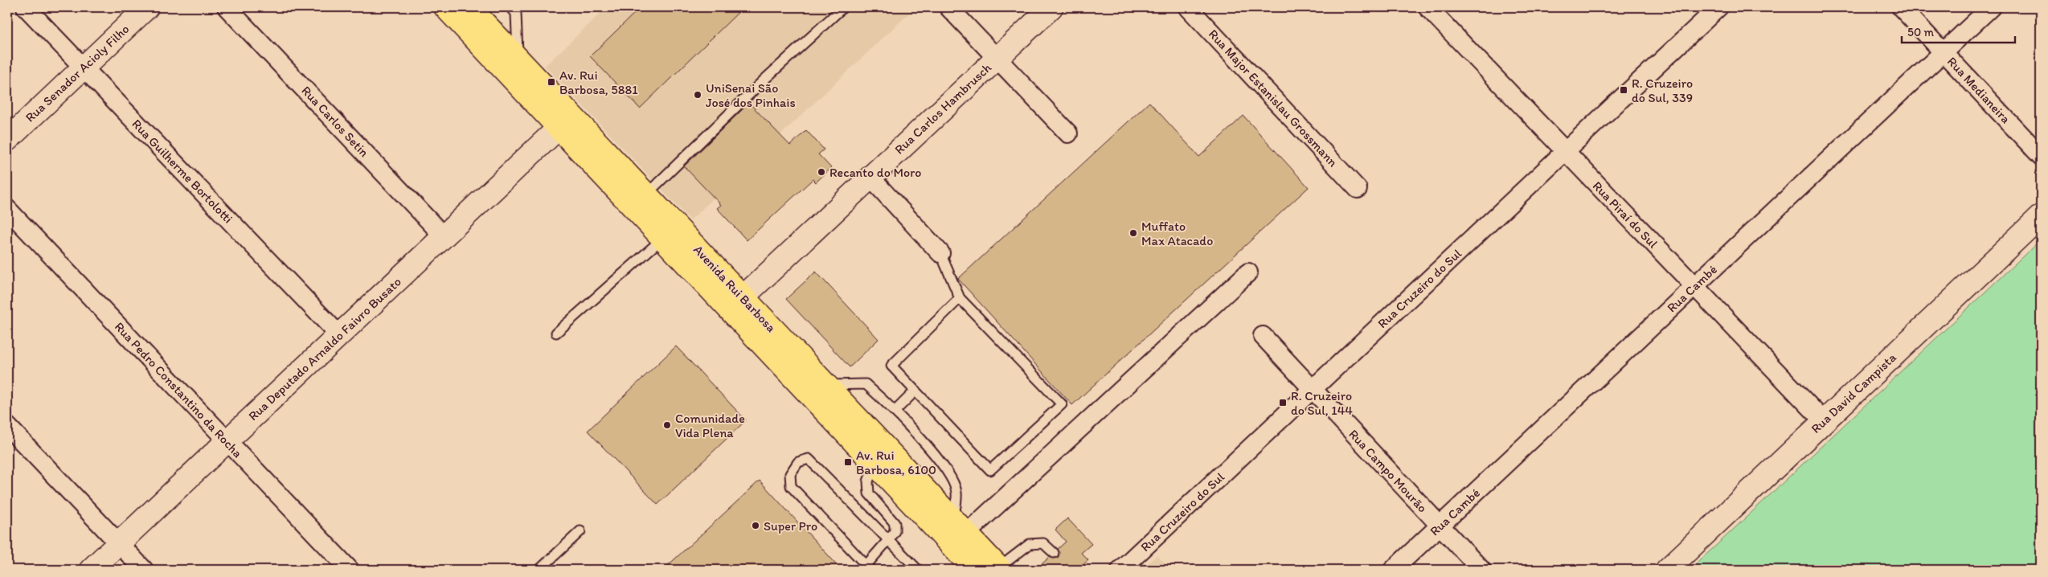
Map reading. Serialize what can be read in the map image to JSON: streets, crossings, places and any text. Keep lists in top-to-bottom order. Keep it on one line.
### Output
{"streets":{"main road":["Avenida Rui Barbosa"],"street":["Rua Senador Acioly Filho","Rua Medianeira","Rua Major Estanislau Grossmann","Rua Carlos Hambrusch","Rua Carlos Setin","Rua Guilherme Bortolotti","Rua Piraí do Sul","Rua Cruzeiro do Sul","Rua Cambé","Rua Deputado Arnaldo Faivro Busato","Rua Pedro Constantino da Rocha","Rua David Campista","Rua Campo Mourão"]},"crossings":[["Rua Senador Acioly Filho","Rua Guilherme Bortolotti"],["Rua Medianeira","Rua Cambé"],["Rua Carlos Hambrusch","Avenida Rui Barbosa"],["Rua Carlos Setin","Rua Deputado Arnaldo Faivro Busato"],["Rua Guilherme Bortolotti","Rua Deputado Arnaldo Faivro Busato"],["Rua Piraí do Sul","Rua Cruzeiro do Sul"],["Rua Piraí do Sul","Rua Cambé"],["Rua Piraí do Sul","Rua David Campista"],["Avenida Rui Barbosa","Rua Deputado Arnaldo Faivro Busato"],["Rua Cruzeiro do Sul","Rua Campo Mourão"],["Rua Cambé","Rua Campo Mourão"],["Rua Deputado Arnaldo Faivro Busato","Rua Pedro Constantino da Rocha"]],"places":{"transit":["Av. Rui Barbosa, 5881","R. Cruzeiro do Sul, 339","R. Cruzeiro do Sul, 144","Av. Rui Barbosa, 6100"],"other":["UniSenai São José dos Pinhais","Recanto do Moro","Muffato Max Atacado","Comunidade Vida Plena","Super Pro"]},"scale_bar":"50 m"}
